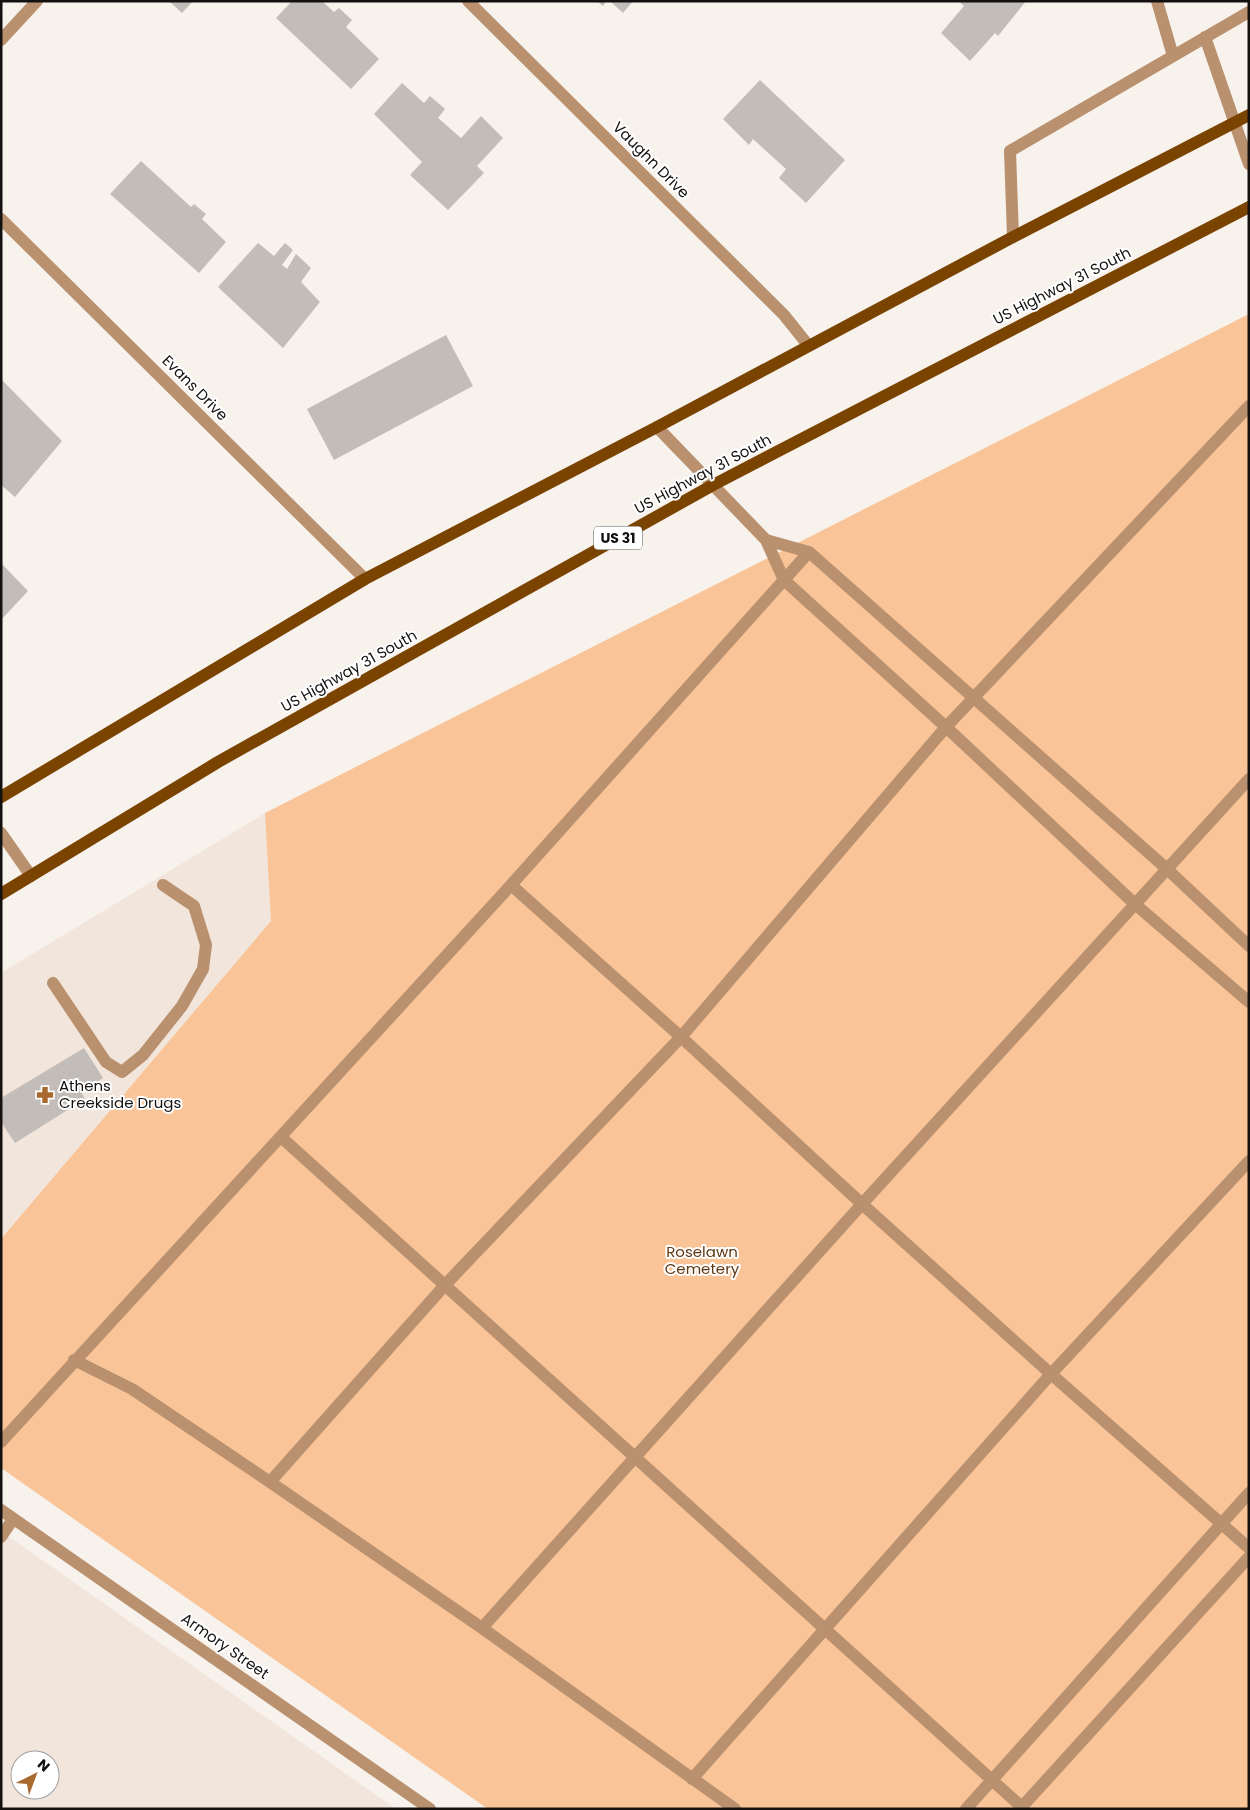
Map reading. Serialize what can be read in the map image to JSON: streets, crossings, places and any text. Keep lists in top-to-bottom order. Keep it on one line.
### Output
{"streets":{"main road":["US Highway 31 South","US 31"],"street":["Vaughn Drive","Evans Drive","Armory Street"]},"parks":["Roselawn Cemetery"],"places":{"pharmacy":["Athens Creekside Drugs"]},"north":"top right"}
